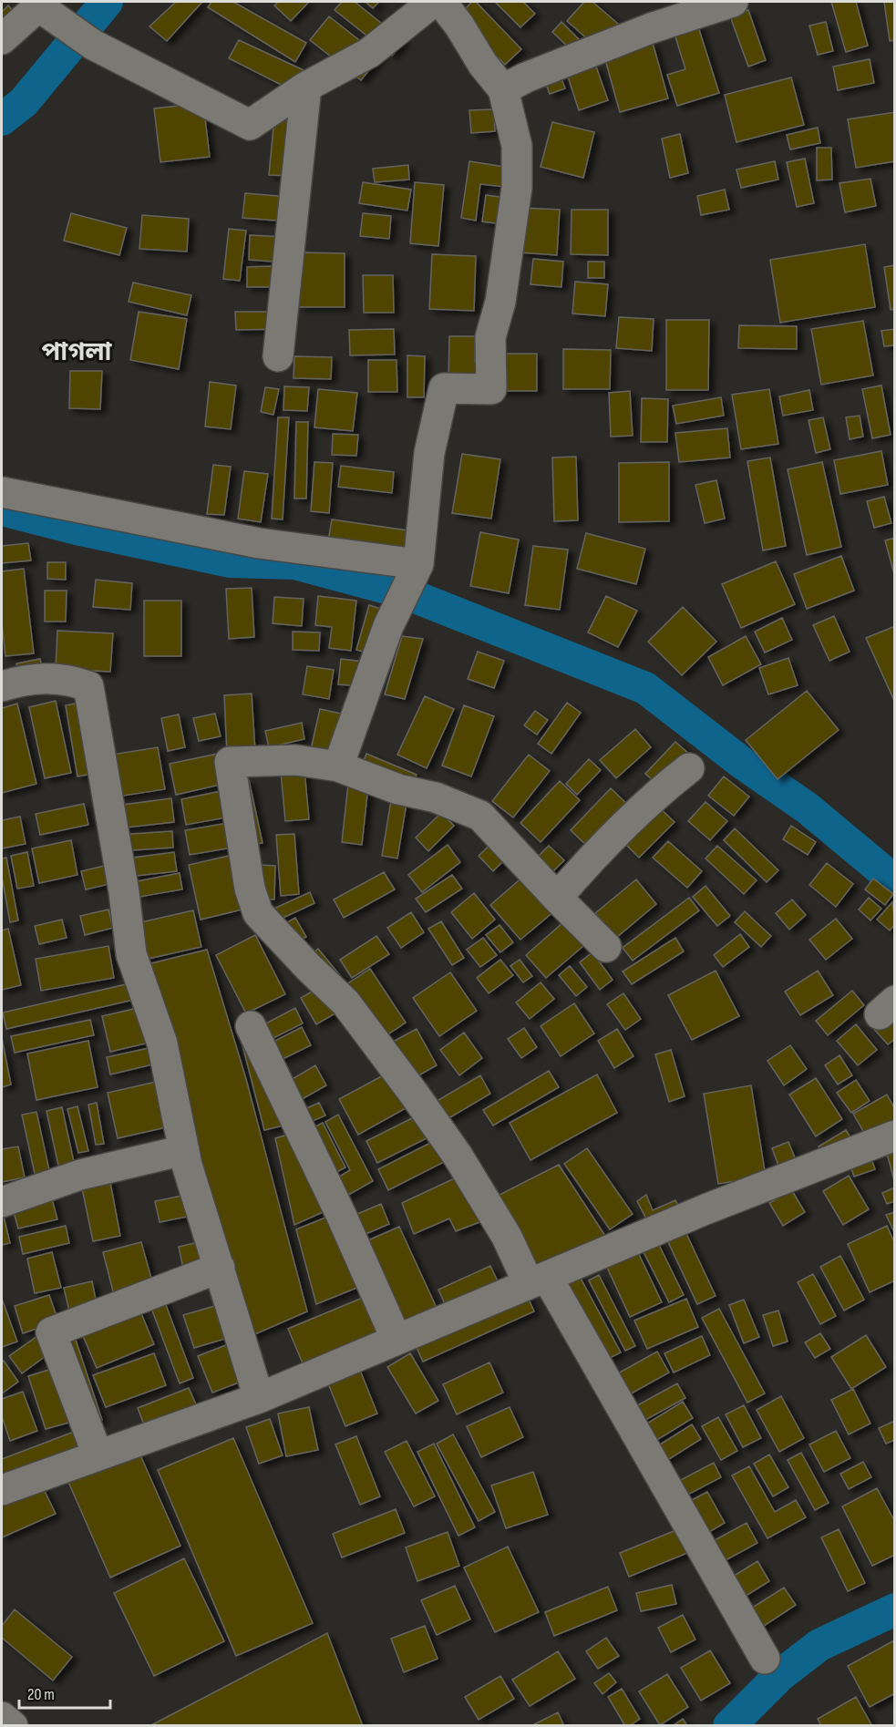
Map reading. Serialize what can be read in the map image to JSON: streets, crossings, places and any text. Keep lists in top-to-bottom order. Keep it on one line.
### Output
{"districts":["পাগলা"],"scale_bar":"20 m"}
